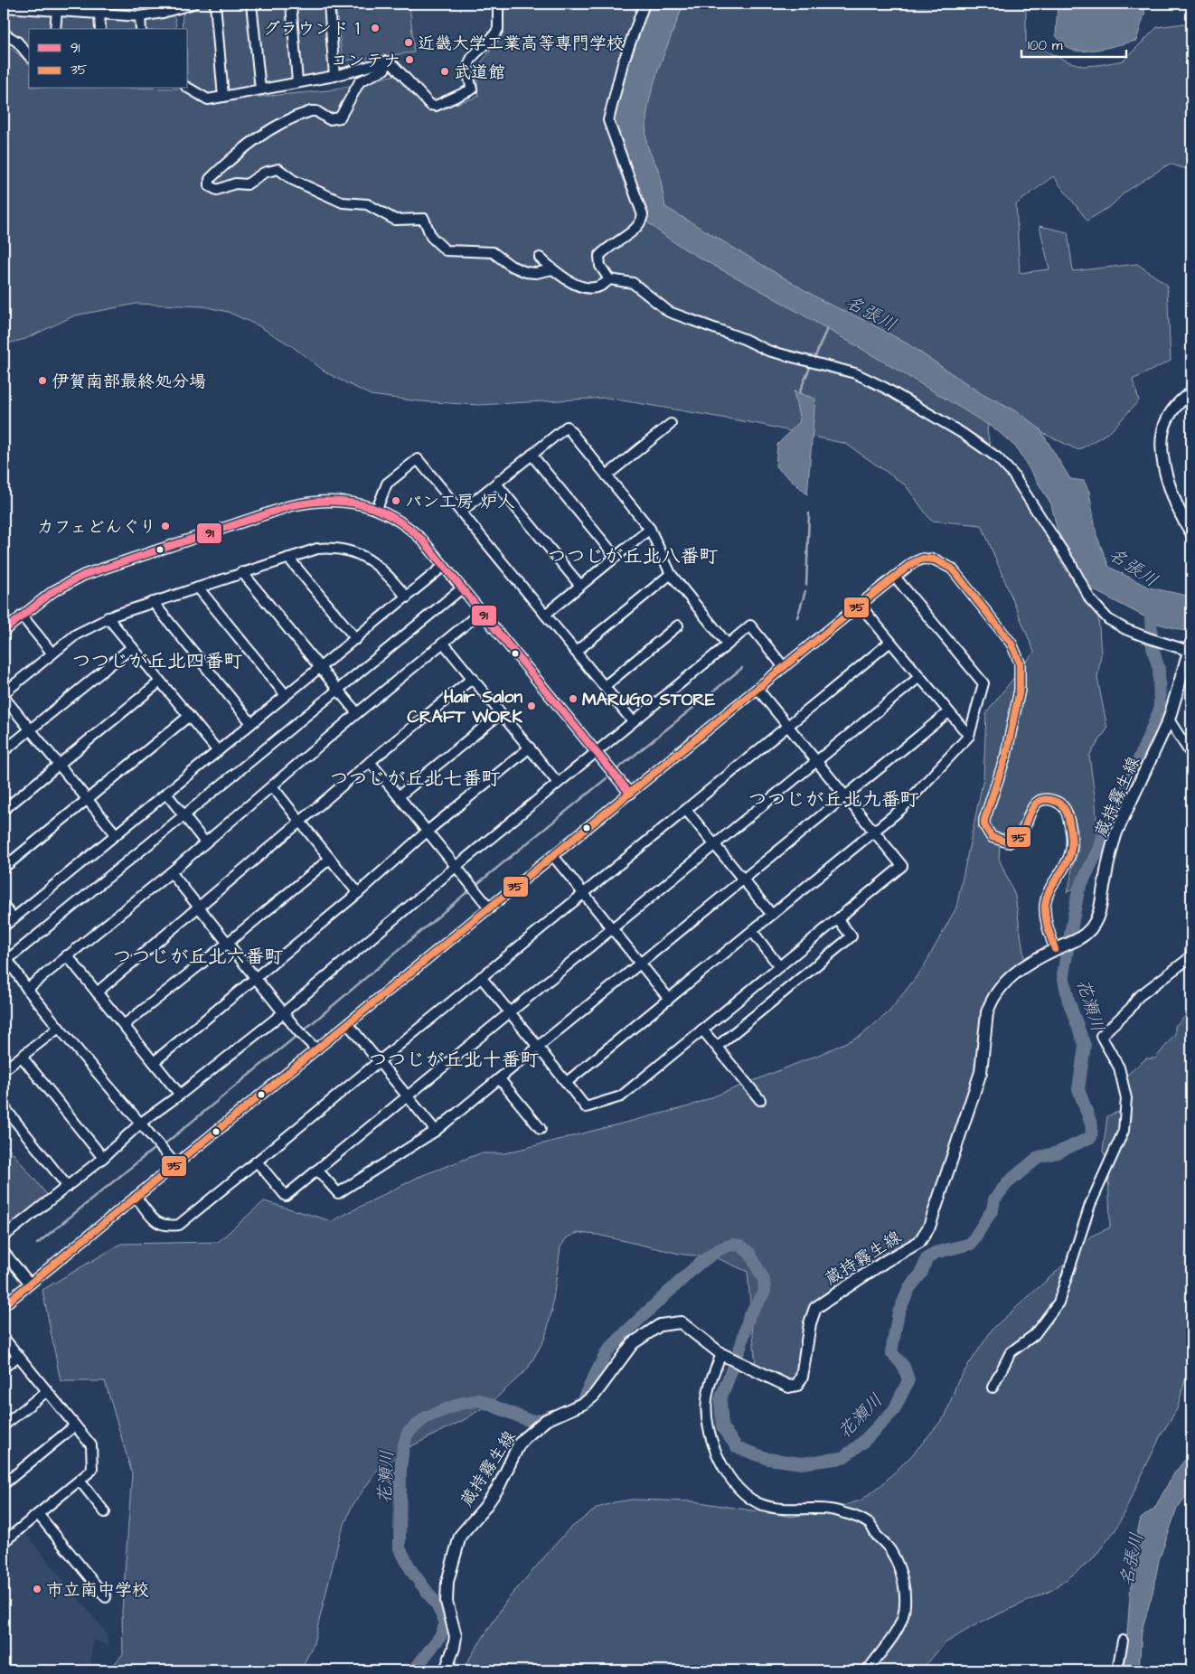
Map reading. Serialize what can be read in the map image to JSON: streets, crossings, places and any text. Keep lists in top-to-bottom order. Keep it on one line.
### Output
{"streets":{"main road":["蔵持霧生線"]},"districts":["つつじが丘北八番町","つつじが丘北四番町","つつじが丘北七番町","つつじが丘北九番町","つつじが丘北六番町","つつじが丘北十番町"],"water":["名張川","花瀬川"],"places":["グラウンド１","近畿大学工業高等専門学校","コンテナ","武道館","伊賀南部最終処分場","パン工房 炉人","カフェどんぐり","MARUGO STORE","Hair Salon CRAFT WORK","市立南中学校"],"lines":["transit line 91","transit line 35"],"legend":["91","35"],"scale_bar":"100 m"}
